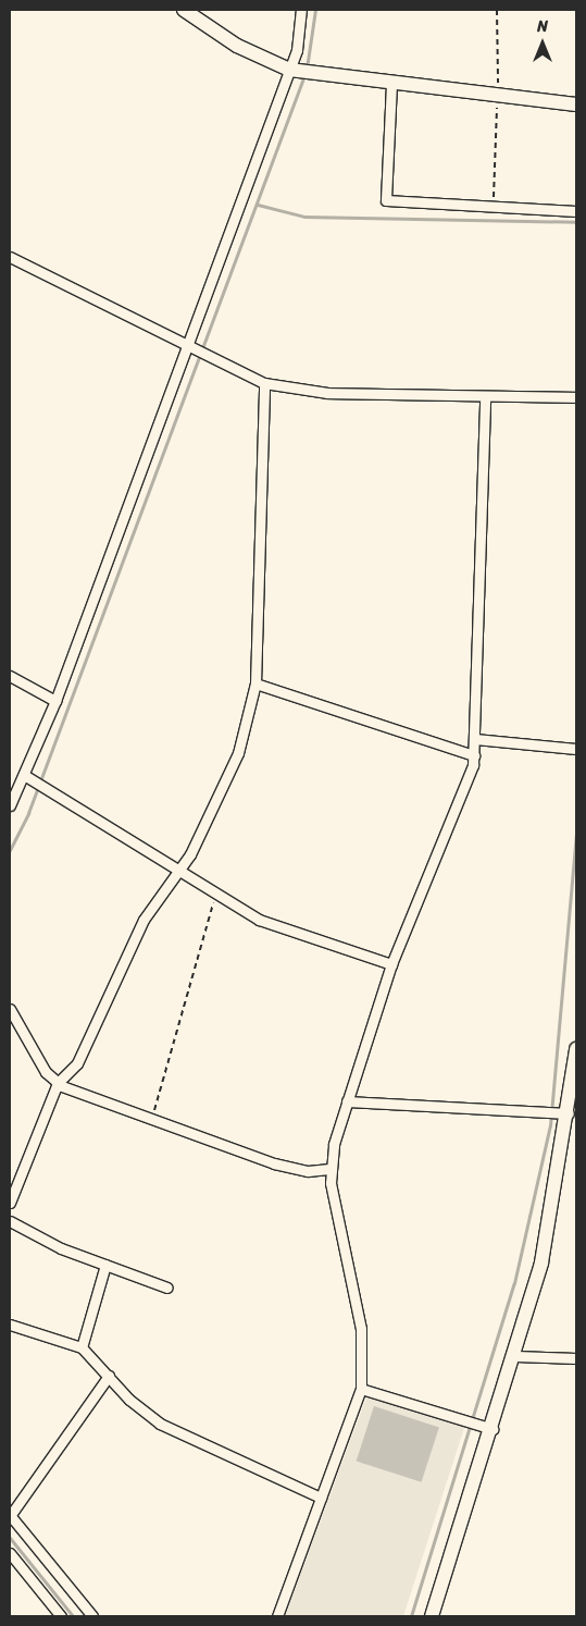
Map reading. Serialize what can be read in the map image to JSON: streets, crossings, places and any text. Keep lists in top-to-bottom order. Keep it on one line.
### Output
{"north":"top"}
